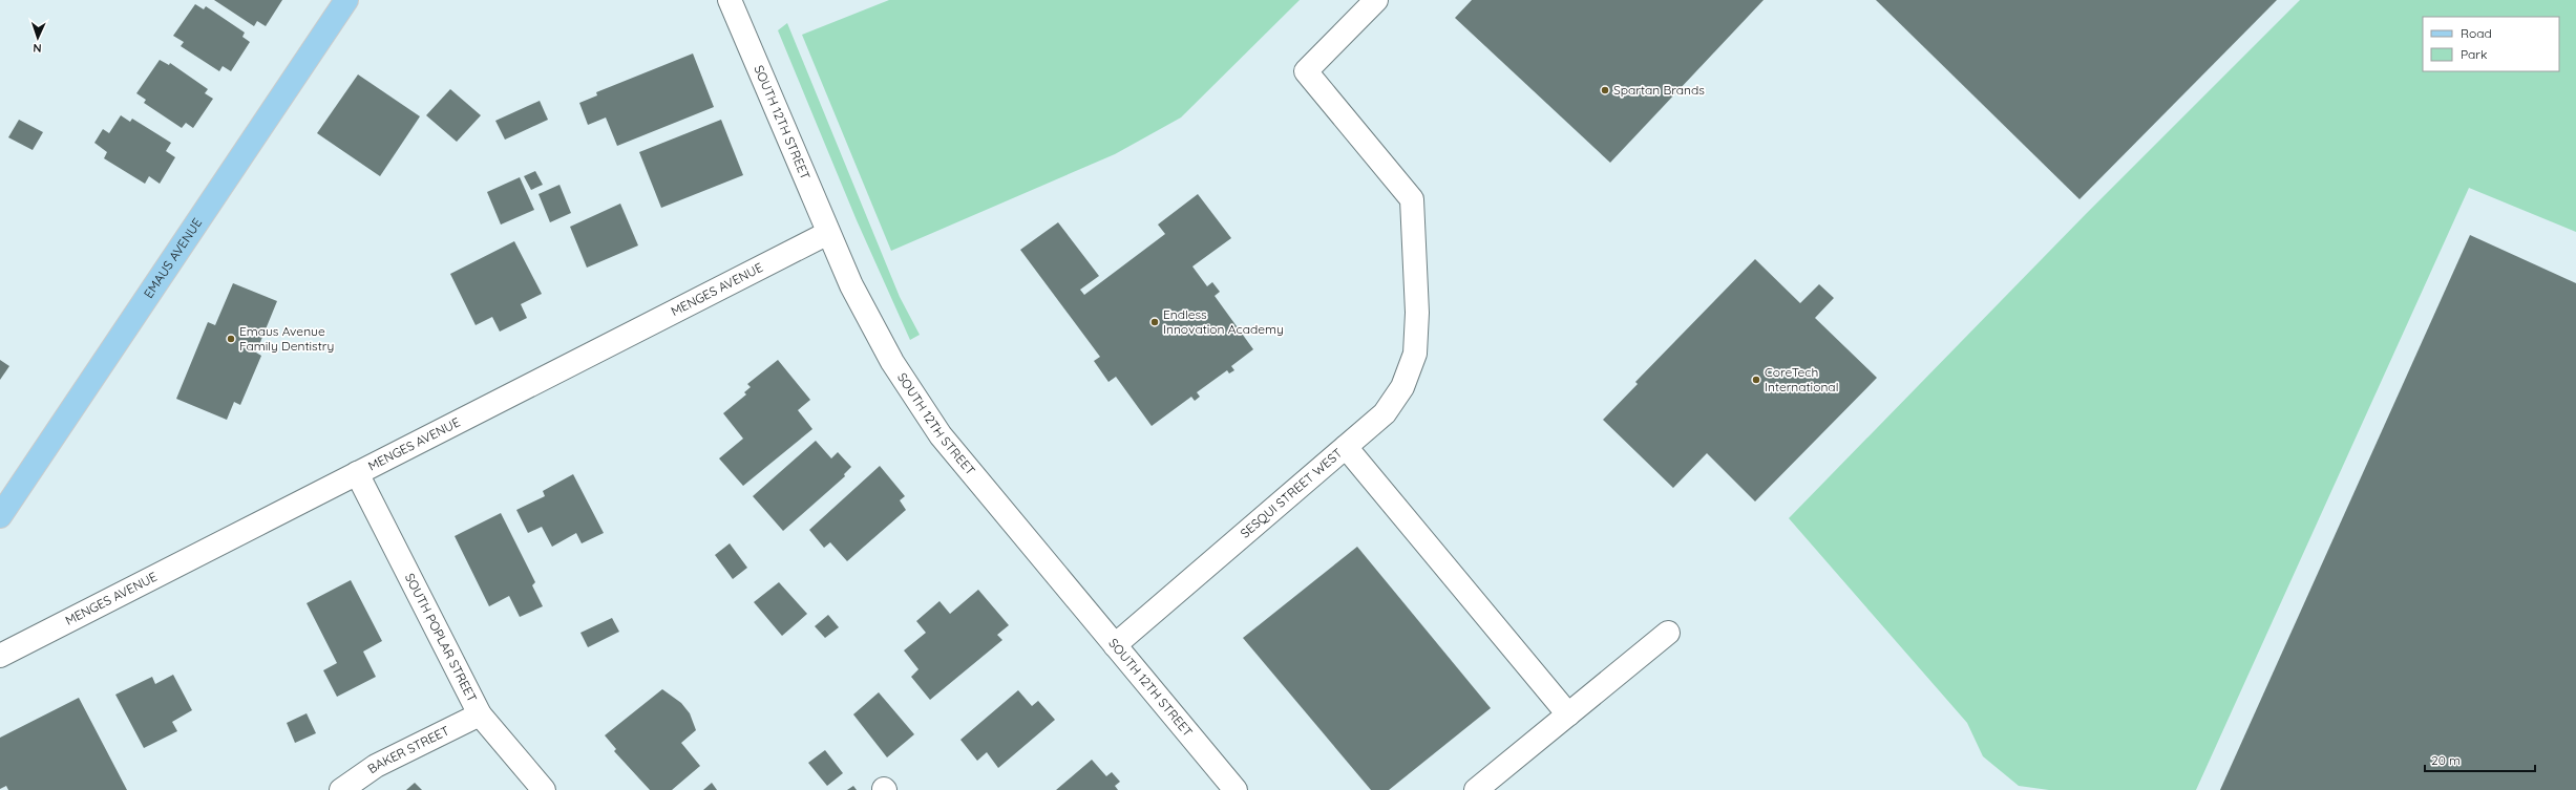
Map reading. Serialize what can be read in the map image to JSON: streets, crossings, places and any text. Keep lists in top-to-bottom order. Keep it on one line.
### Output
{"streets":{"main road":["EMAUS AVENUE"],"street":["SOUTH 12TH STREET","MENGES AVENUE","SESQUI STREET WEST","SOUTH POPLAR STREET","BAKER STREET"]},"crossings":[["SOUTH 12TH STREET","MENGES AVENUE"],["SOUTH 12TH STREET","SESQUI STREET WEST"],["MENGES AVENUE","SOUTH POPLAR STREET"],["SOUTH POPLAR STREET","BAKER STREET"]],"places":["Spartan Brands","Endless Innovation Academy","Emaus Avenue Family Dentistry","CoreTech International"],"legend":["Road","Park"],"scale_bar":"20 m","north":"bottom"}
